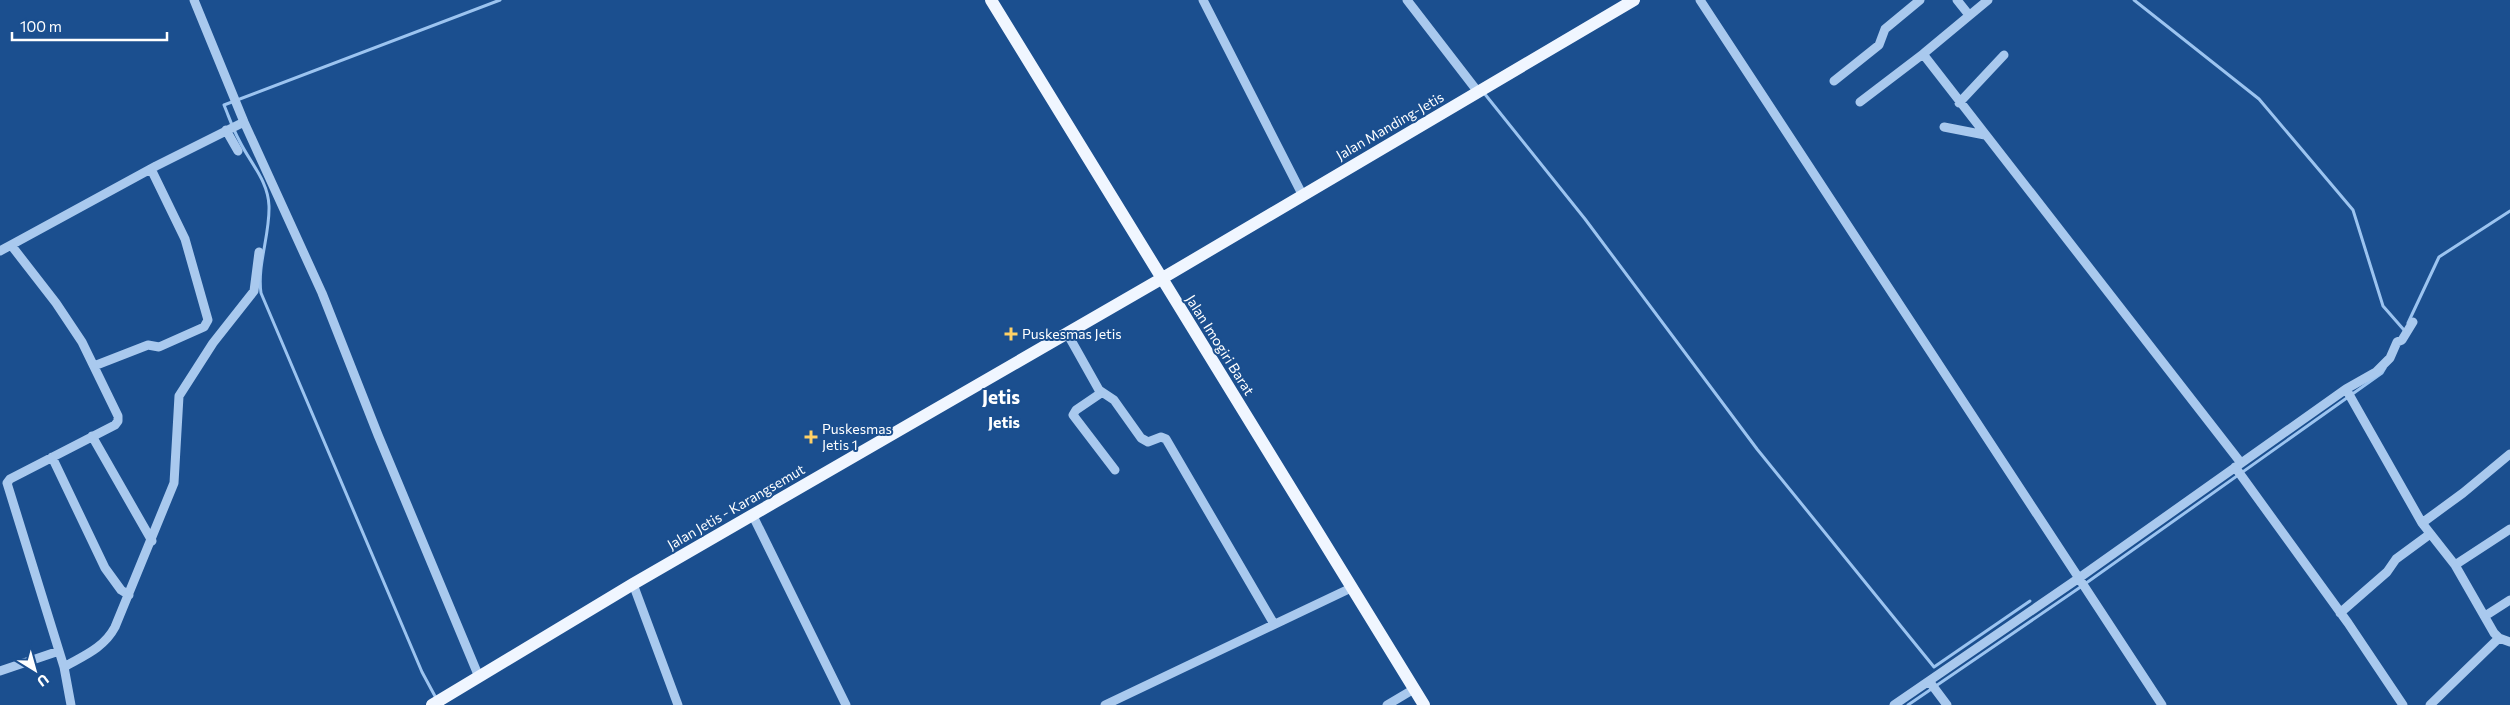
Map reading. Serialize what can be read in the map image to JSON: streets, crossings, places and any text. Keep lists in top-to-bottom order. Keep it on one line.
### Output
{"streets":{"main road":["Jalan Manding-Jetis","Jalan Imogiri Barat","Jalan Jetis - Karangsemut"]},"crossings":[["Jalan Manding-Jetis","Jalan Imogiri Barat"],["Jalan Manding-Jetis","Jalan Jetis - Karangsemut"],["Jalan Imogiri Barat","Jalan Jetis - Karangsemut"]],"districts":["Jetis","Jetis"],"places":{"health":["Puskesmas Jetis","Puskesmas Jetis 1"]},"scale_bar":"100 m","north":"bottom right"}
